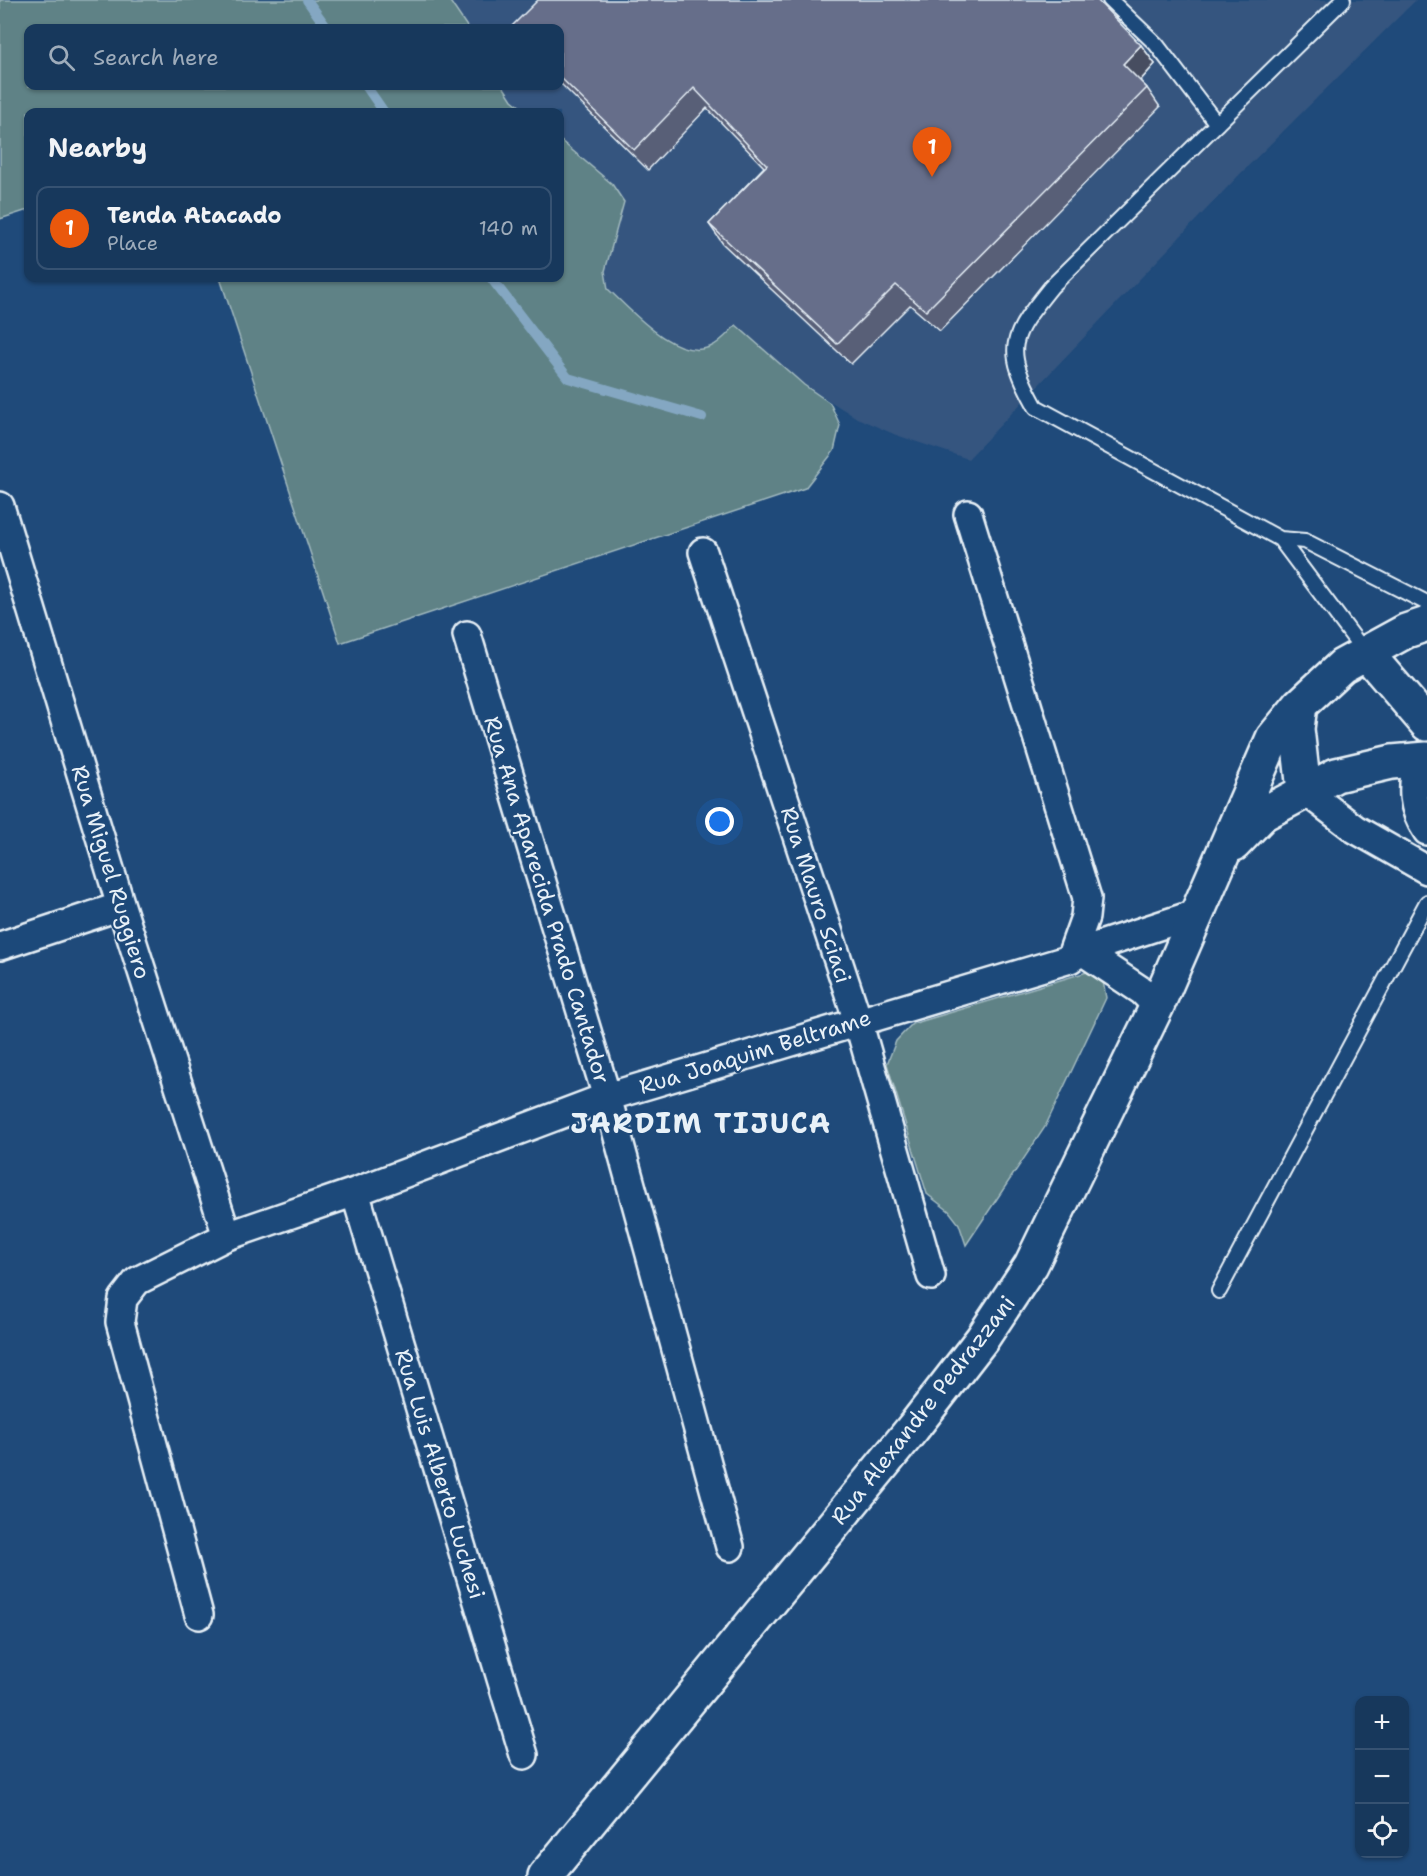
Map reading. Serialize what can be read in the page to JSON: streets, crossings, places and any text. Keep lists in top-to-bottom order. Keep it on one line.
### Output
{"streets":{"street":["Rua Miguel Ruggiero","Rua Mauro Sciaci","Rua Ana Aparecida Prado Cantador","Rua Joaquim Beltrame","Rua Alexandre Pedrazzani","Rua Luis Alberto Luchesi"]},"crossings":[["Rua Miguel Ruggiero","Rua Joaquim Beltrame"],["Rua Mauro Sciaci","Rua Joaquim Beltrame"],["Rua Ana Aparecida Prado Cantador","Rua Joaquim Beltrame"],["Rua Joaquim Beltrame","Rua Alexandre Pedrazzani"],["Rua Joaquim Beltrame","Rua Luis Alberto Luchesi"]],"districts":["JARDIM TIJUCA"],"page":{"search":"Search here","heading":"Nearby","pins":"1","list":[{"mark":"1","name":"Tenda Atacado","note":"Place","value":"140 m"}],"map_buttons":["+","−"]}}
